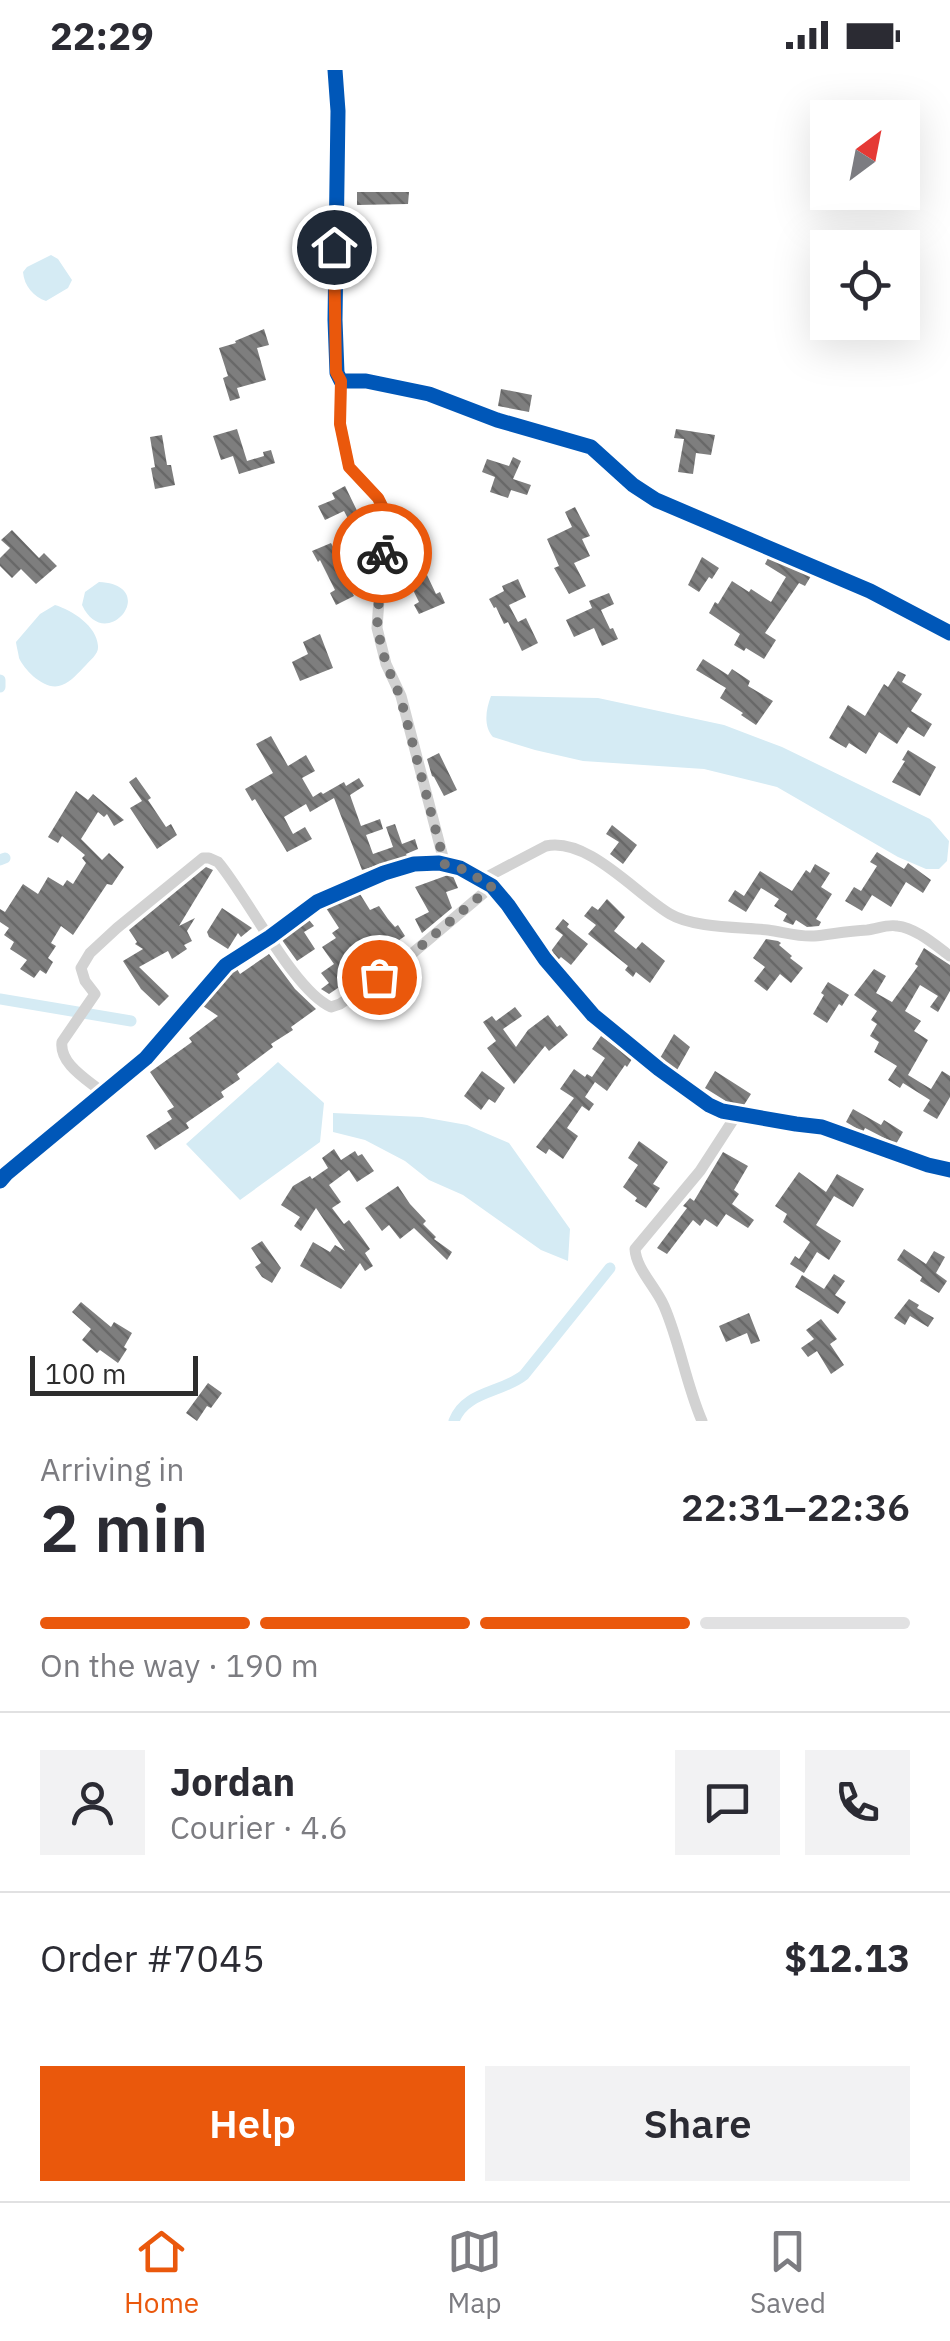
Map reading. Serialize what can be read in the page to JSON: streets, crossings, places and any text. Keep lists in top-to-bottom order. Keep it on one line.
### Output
{"scale_bar":"100 m","north":"top right","page":{"status":"22:29","scale":"100 m","heading":["2 min","Arriving in","22:31–22:36"],"panel":["Jordan","Courier · 4.6","Order #7045","$12.13"],"bar":"On the way · 190 m","buttons":["Help","Share"],"tabs":["Home","Map","Saved"]}}
